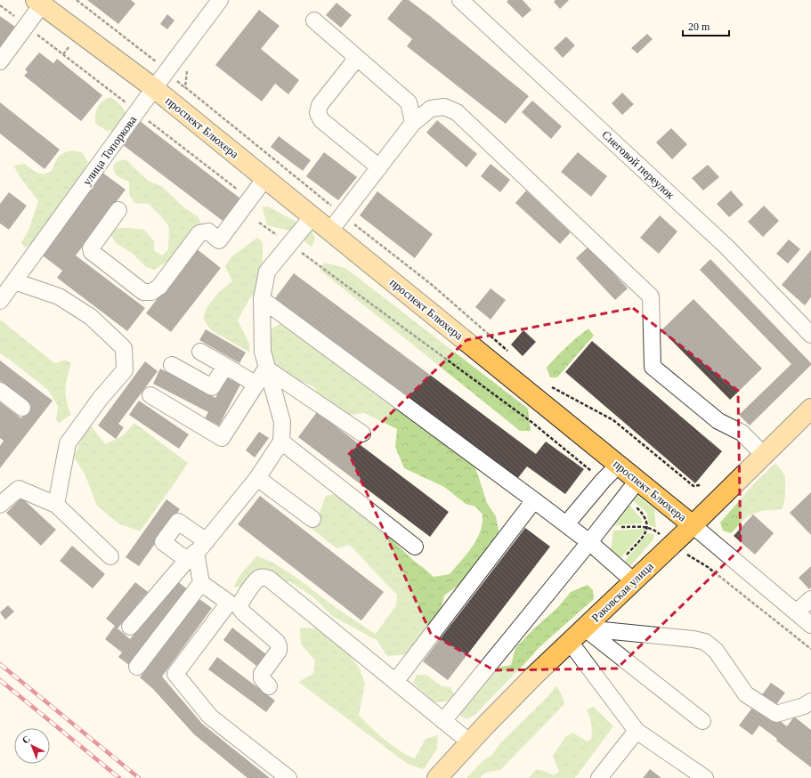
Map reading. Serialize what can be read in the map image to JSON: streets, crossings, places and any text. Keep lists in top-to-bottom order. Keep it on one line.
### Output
{"streets":{"main road":["проспект Блюхера","Раковская улица"],"street":["улица Топоркова","Снеговой переулок"]},"crossings":[["проспект Блюхера","улица Топоркова"],["проспект Блюхера","Раковская улица"]],"scale_bar":"20 m","north":"top left"}
